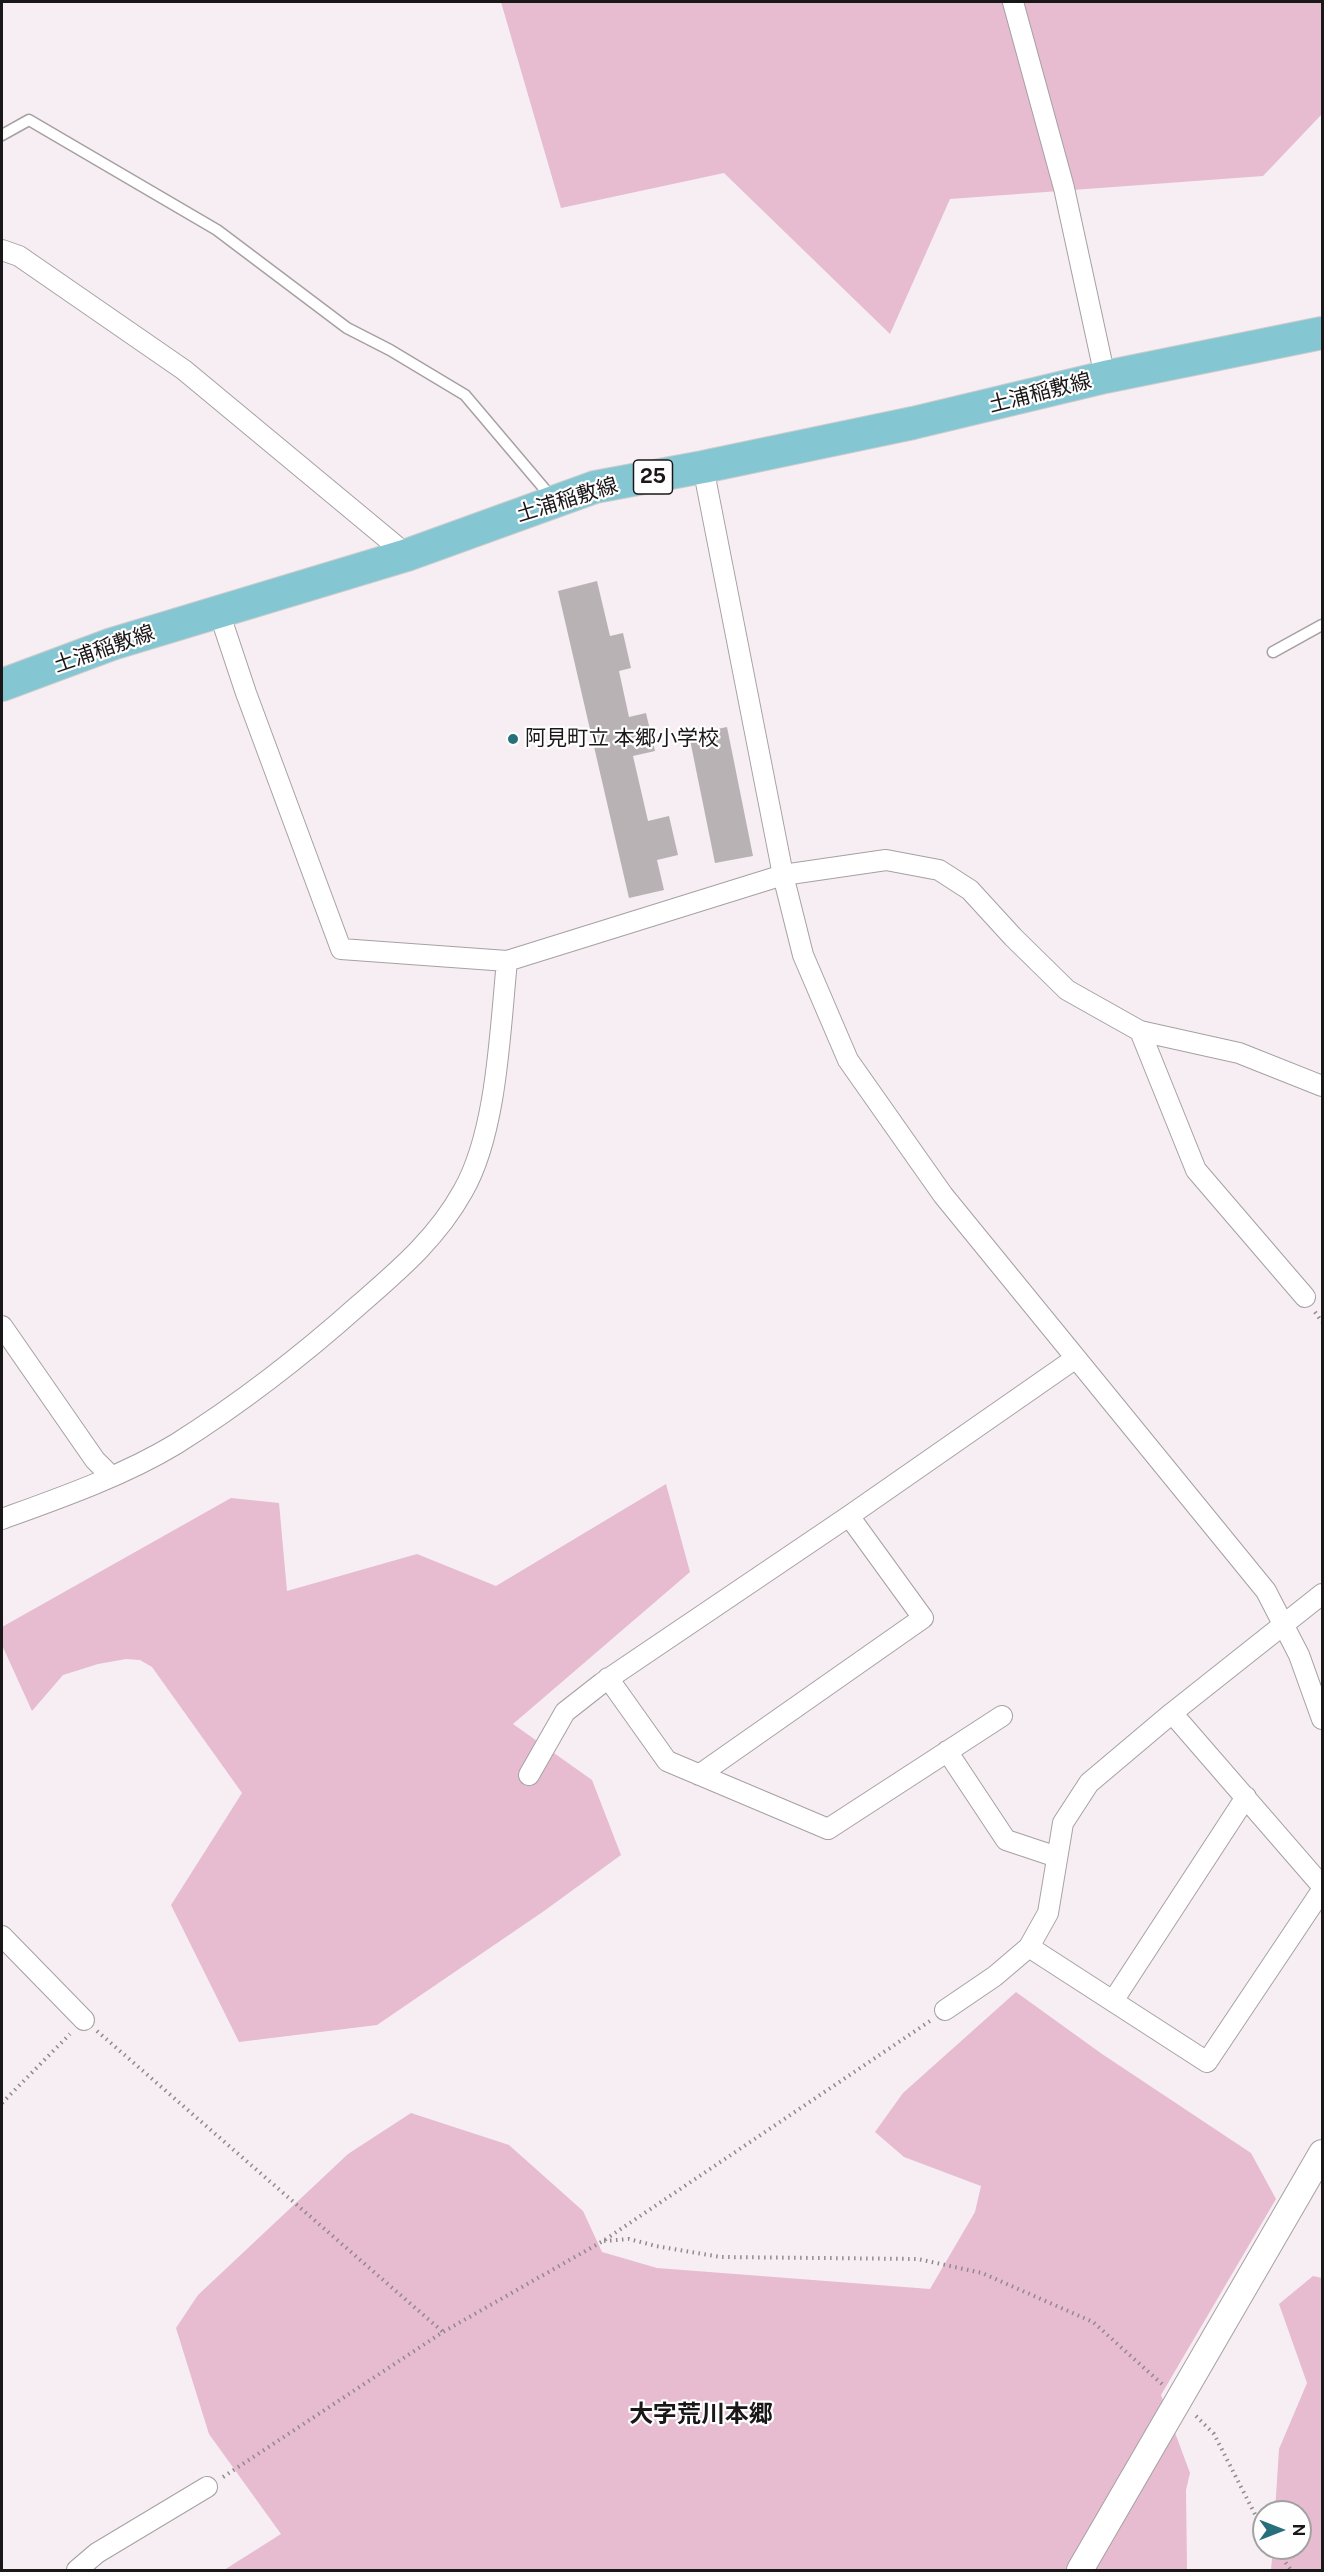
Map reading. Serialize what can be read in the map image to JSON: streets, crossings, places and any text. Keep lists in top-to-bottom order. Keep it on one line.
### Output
{"streets":{"main road":["土浦稲敷線","25"]},"districts":["大字荒川本郷"],"places":["阿見町立 本郷小学校"],"north":"right"}
